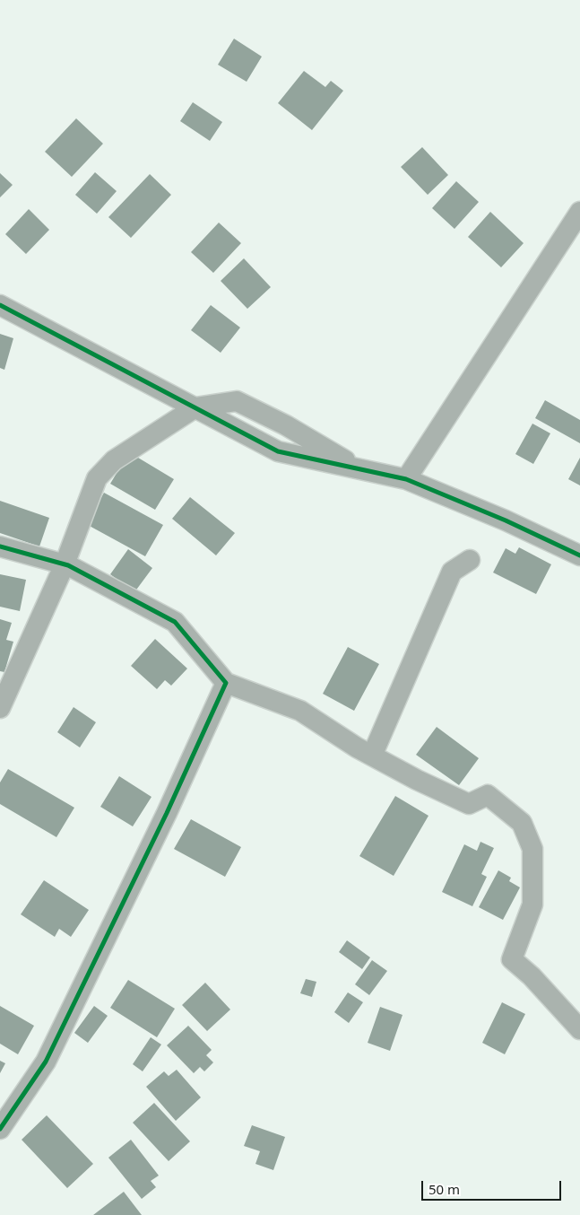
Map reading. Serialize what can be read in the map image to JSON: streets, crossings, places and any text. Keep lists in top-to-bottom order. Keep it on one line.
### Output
{"scale_bar":"50 m"}
